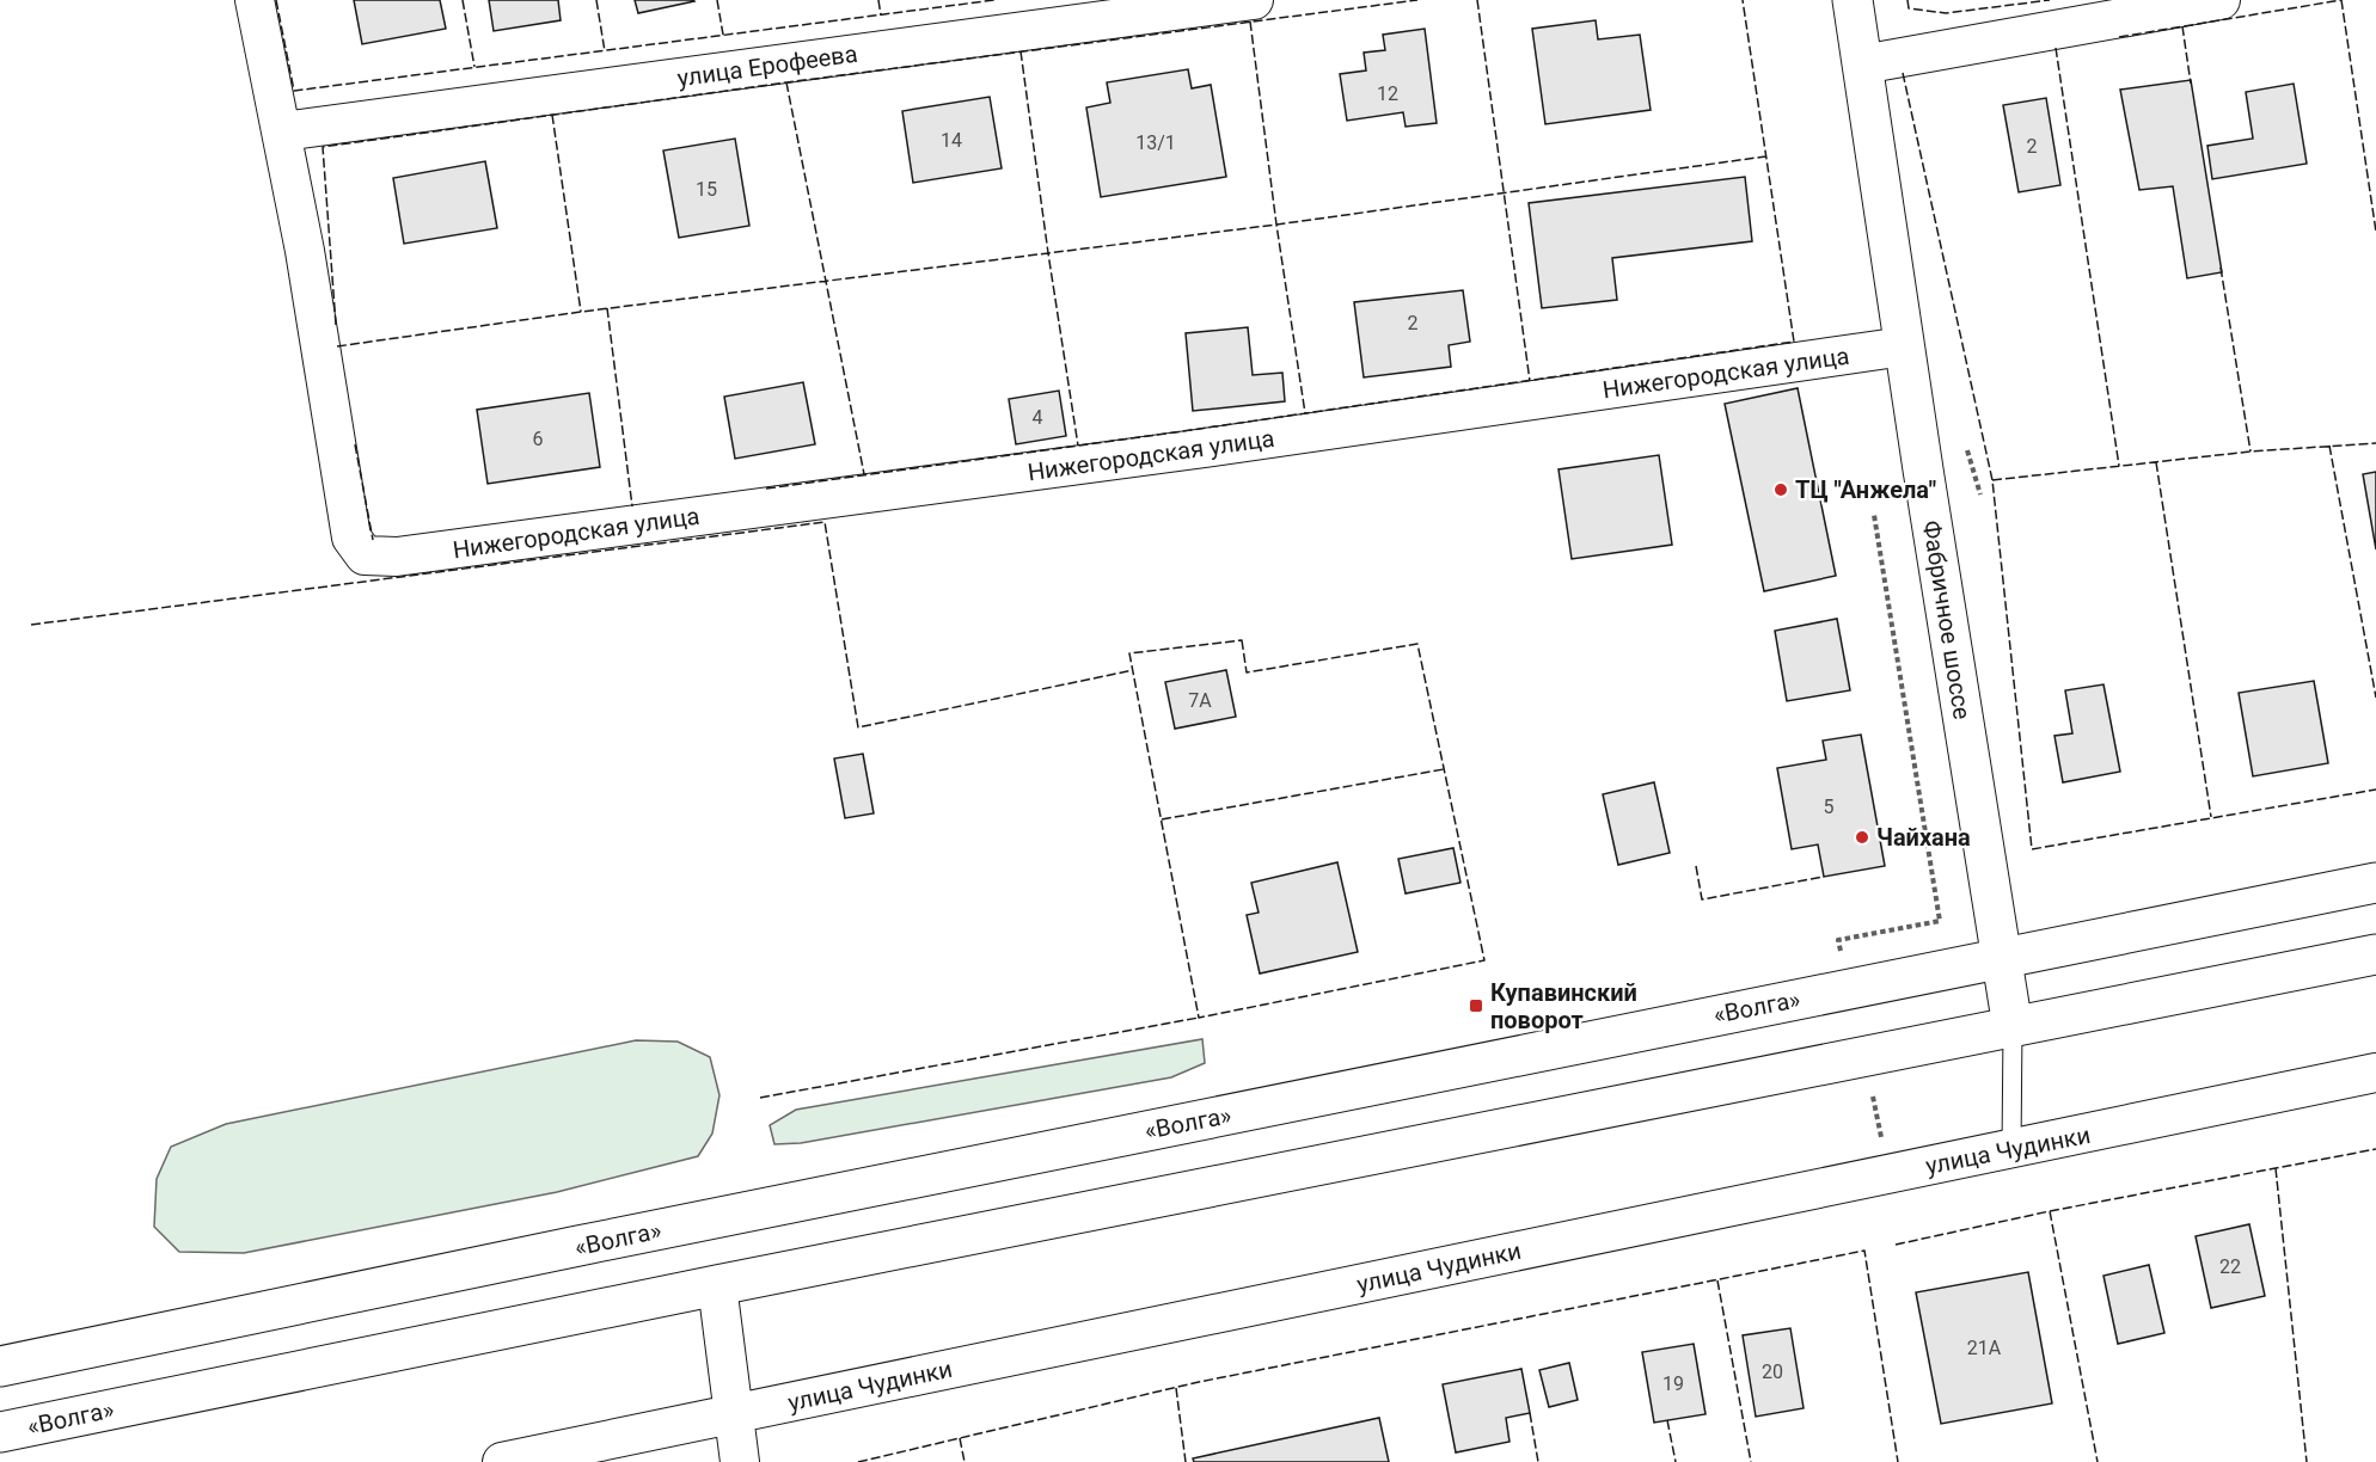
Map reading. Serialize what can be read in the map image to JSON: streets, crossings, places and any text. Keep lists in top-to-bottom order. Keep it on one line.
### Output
{"streets":{"main road":["Фабричное шоссе","«Волга»"],"street":["улица Ерофеева","Нижегородская улица","улица Чудинки"]},"crossings":[["улица Ерофеева","Нижегородская улица"],["Нижегородская улица","Фабричное шоссе"],["Фабричное шоссе","«Волга»"]],"places":{"other":["ТЦ \"Анжела\"","Чайхана"],"transit":["Купавинский поворот"]},"house_numbers":["12","14","13/1","2","15","2","4","6","7А","5","22","21А","20","19"]}
